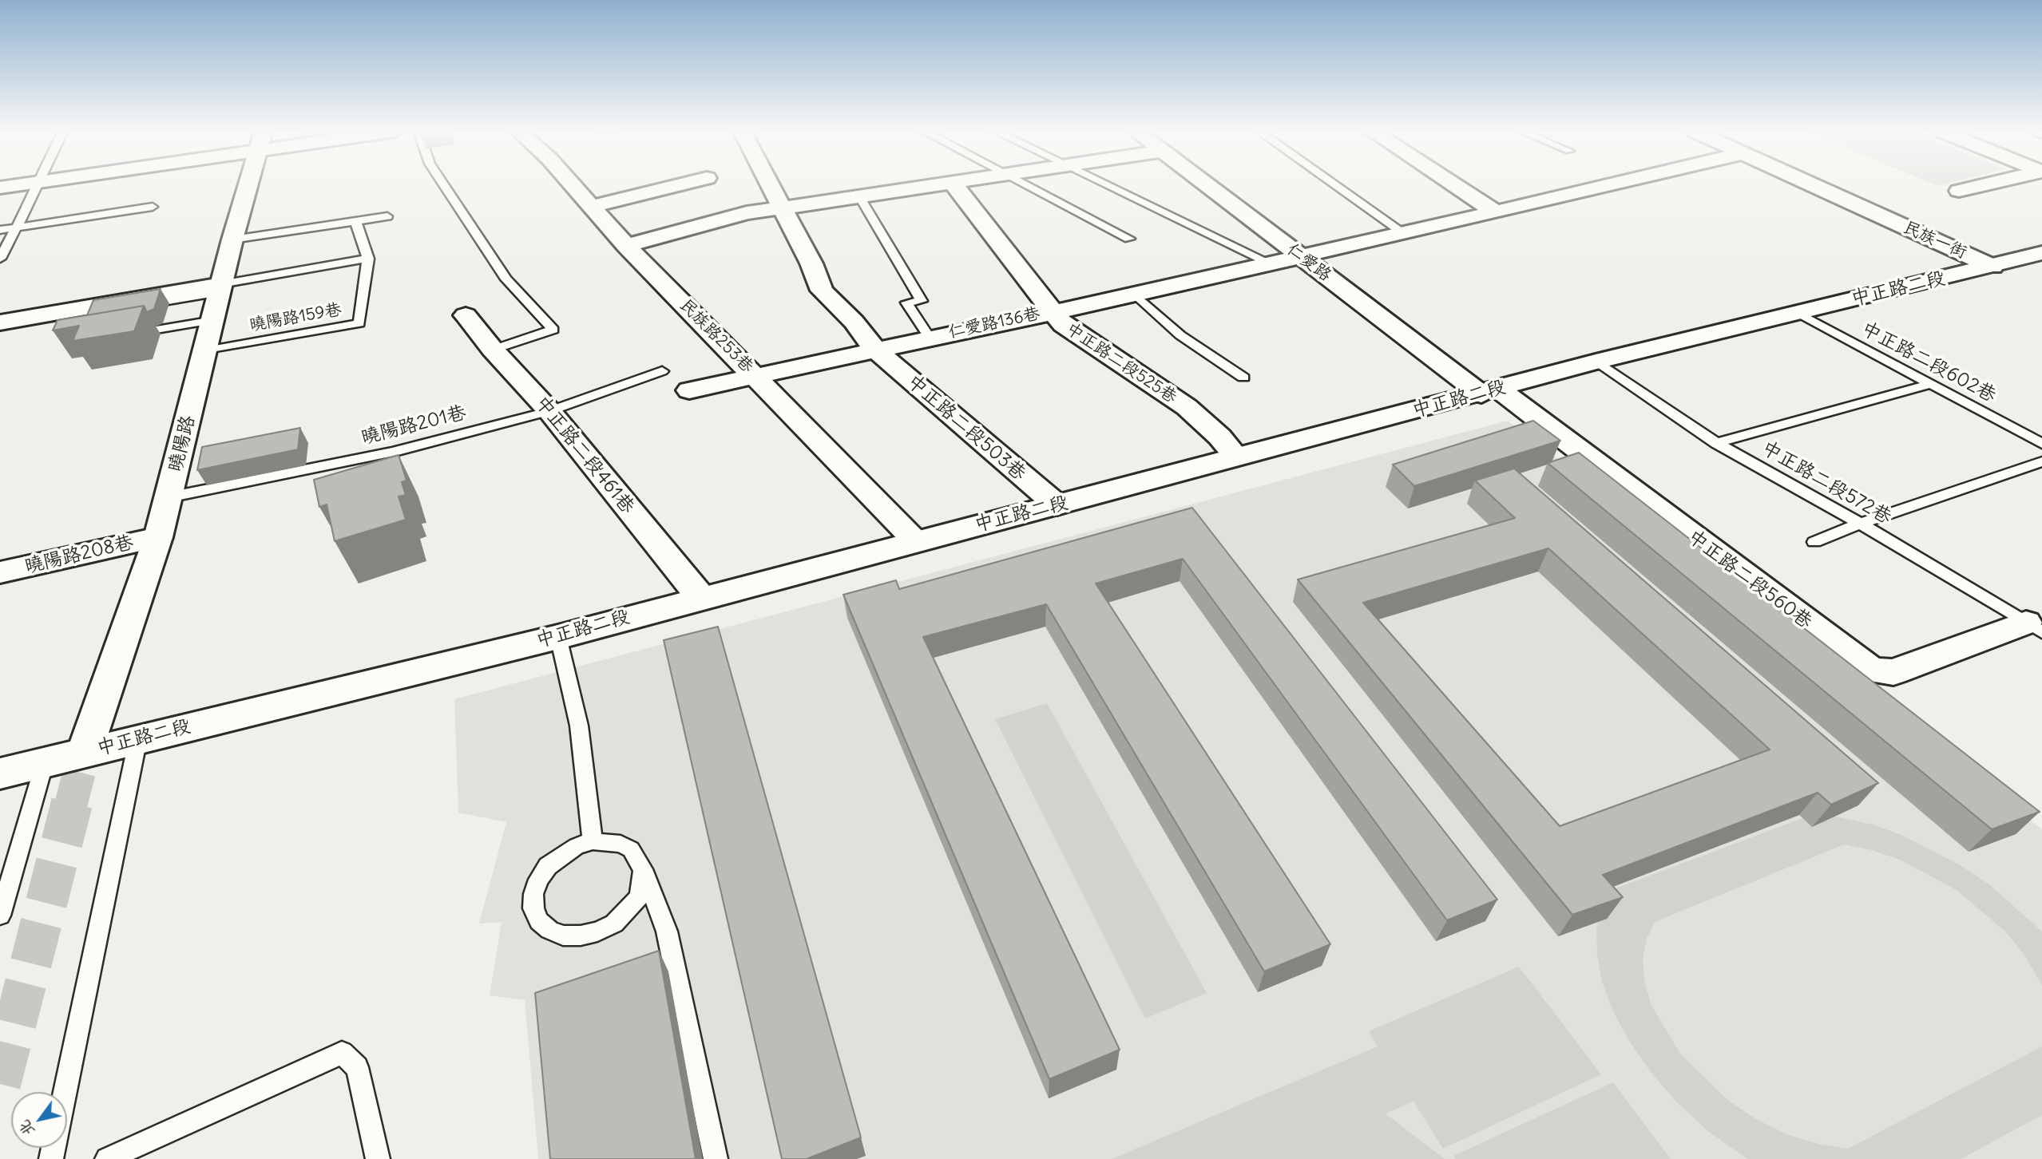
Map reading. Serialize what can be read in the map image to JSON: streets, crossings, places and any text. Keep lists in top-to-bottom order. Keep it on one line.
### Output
{"streets":{"street":["民族一街","仁愛路","中正路二段","仁愛路136巷","民族路253巷","中正路二段525巷","中正路二段503巷","曉陽路","中正路二段461巷","曉陽路208巷","中正路二段560巷"],"lane":["曉陽路159巷","中正路二段602巷","曉陽路201巷","中正路二段572巷"]},"crossings":[["民族一街","中正路二段"],["仁愛路","中正路二段"],["仁愛路","仁愛路136巷"],["仁愛路","中正路二段560巷"],["中正路二段","民族路253巷"],["中正路二段","中正路二段602巷"],["中正路二段","中正路二段525巷"],["中正路二段","中正路二段503巷"],["中正路二段","曉陽路"],["中正路二段","中正路二段461巷"],["中正路二段","中正路二段572巷"],["中正路二段","中正路二段560巷"],["曉陽路159巷","曉陽路"],["仁愛路136巷","民族路253巷"],["仁愛路136巷","中正路二段525巷"],["仁愛路136巷","中正路二段503巷"],["曉陽路201巷","曉陽路"],["曉陽路201巷","中正路二段461巷"],["曉陽路","曉陽路208巷"],["中正路二段572巷","中正路二段560巷"]],"north":"bottom left"}
